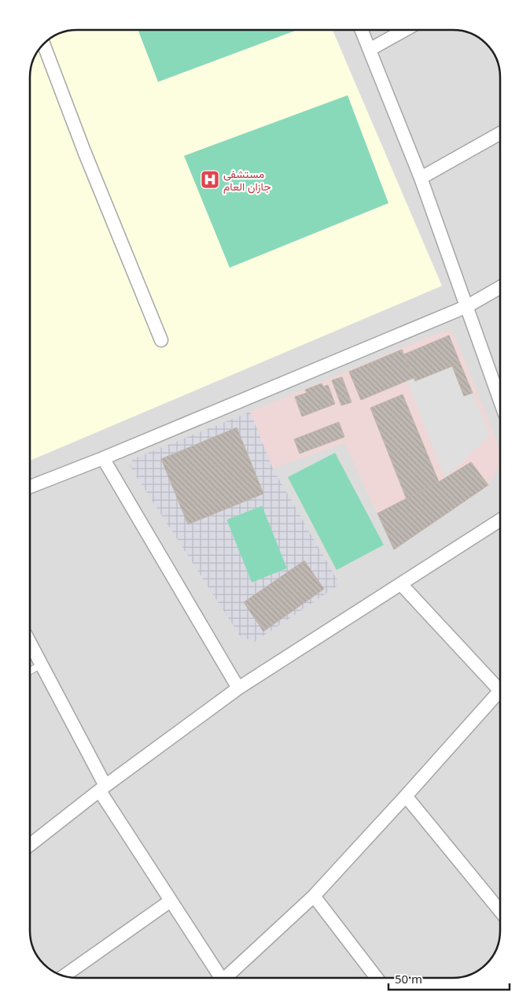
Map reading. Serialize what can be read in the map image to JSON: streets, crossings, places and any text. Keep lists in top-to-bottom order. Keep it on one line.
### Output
{"places":{"hospital":["مستشفى جازان العام"]},"scale_bar":"50 m"}
